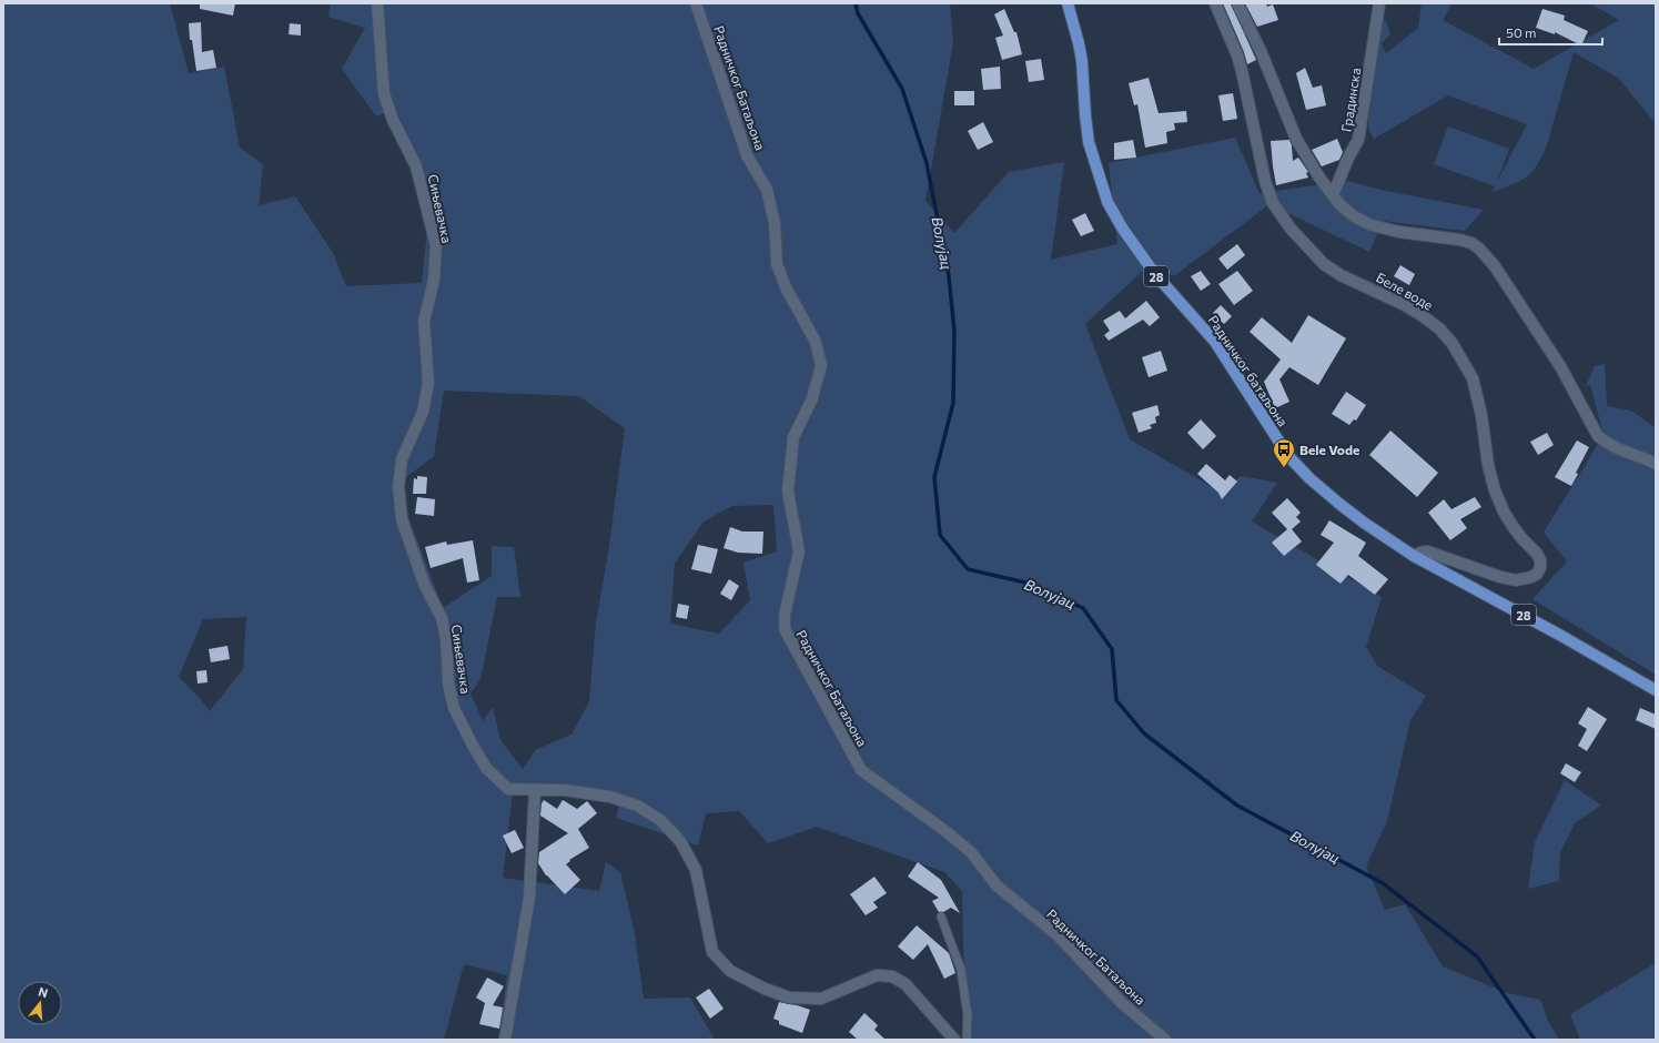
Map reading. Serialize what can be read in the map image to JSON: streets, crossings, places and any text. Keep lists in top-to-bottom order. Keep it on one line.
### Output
{"streets":{"main road":["28","Радничког батаљона"],"street":["Радничког Батаљона","Градинска","Сињевачка","Беле воде"]},"crossings":[["Беле воде","Радничког батаљона"]],"water":["Волујац"],"places":{"bus stop":["Bele Vode"]},"scale_bar":"50 m","north":"top"}
